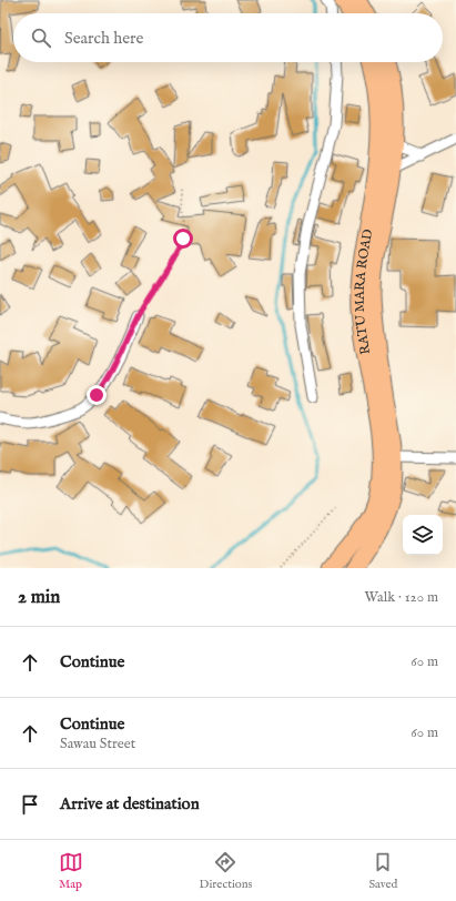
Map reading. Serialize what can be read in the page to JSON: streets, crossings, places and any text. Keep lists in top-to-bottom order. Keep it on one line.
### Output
{"streets":{"highway":["RATU MARA ROAD"]},"page":{"search":"Search here","heading":["2 min","Walk · 120 m"],"list":[["Continue","60 m"],["Continue","Sawau Street","60 m"],"Arrive at destination"],"nav":["Map","Directions","Saved"]}}
